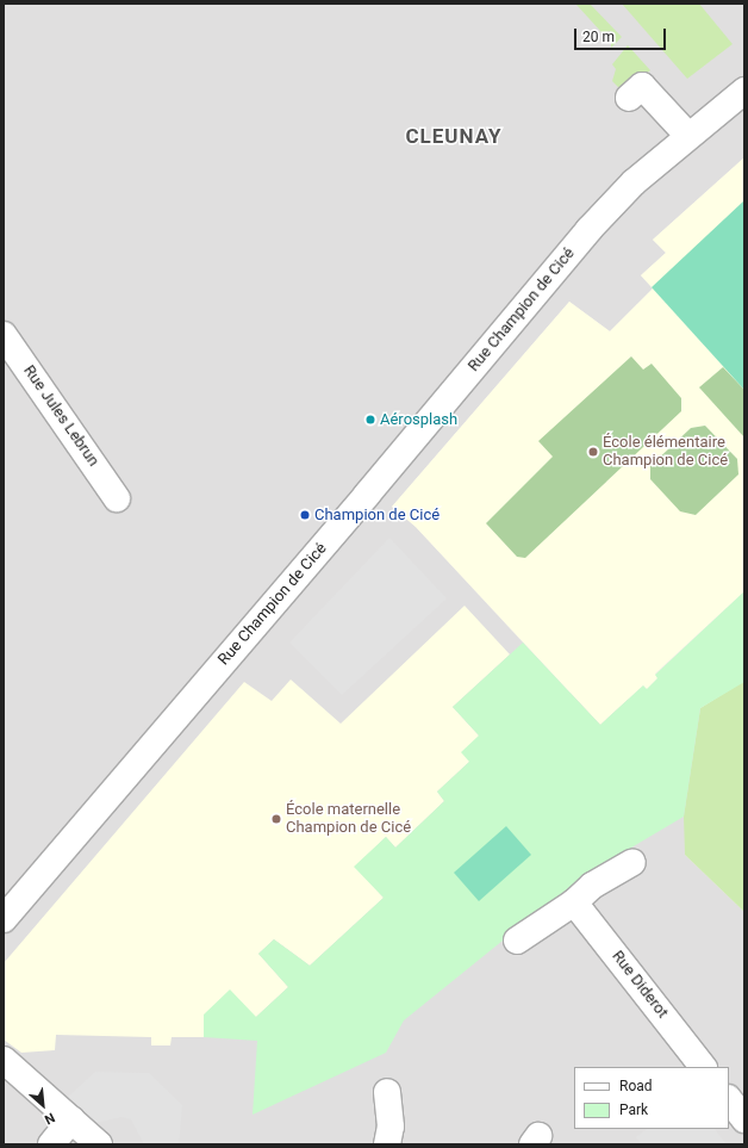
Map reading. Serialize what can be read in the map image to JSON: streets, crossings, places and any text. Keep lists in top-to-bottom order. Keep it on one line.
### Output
{"streets":{"street":["Rue Champion de Cicé","Rue Jules Lebrun","Rue Diderot"]},"districts":["CLEUNAY"],"places":["Aérosplash","École élémentaire Champion de Cicé","Champion de Cicé","École maternelle Champion de Cicé"],"legend":["Road","Park"],"scale_bar":"20 m","north":"bottom right"}
